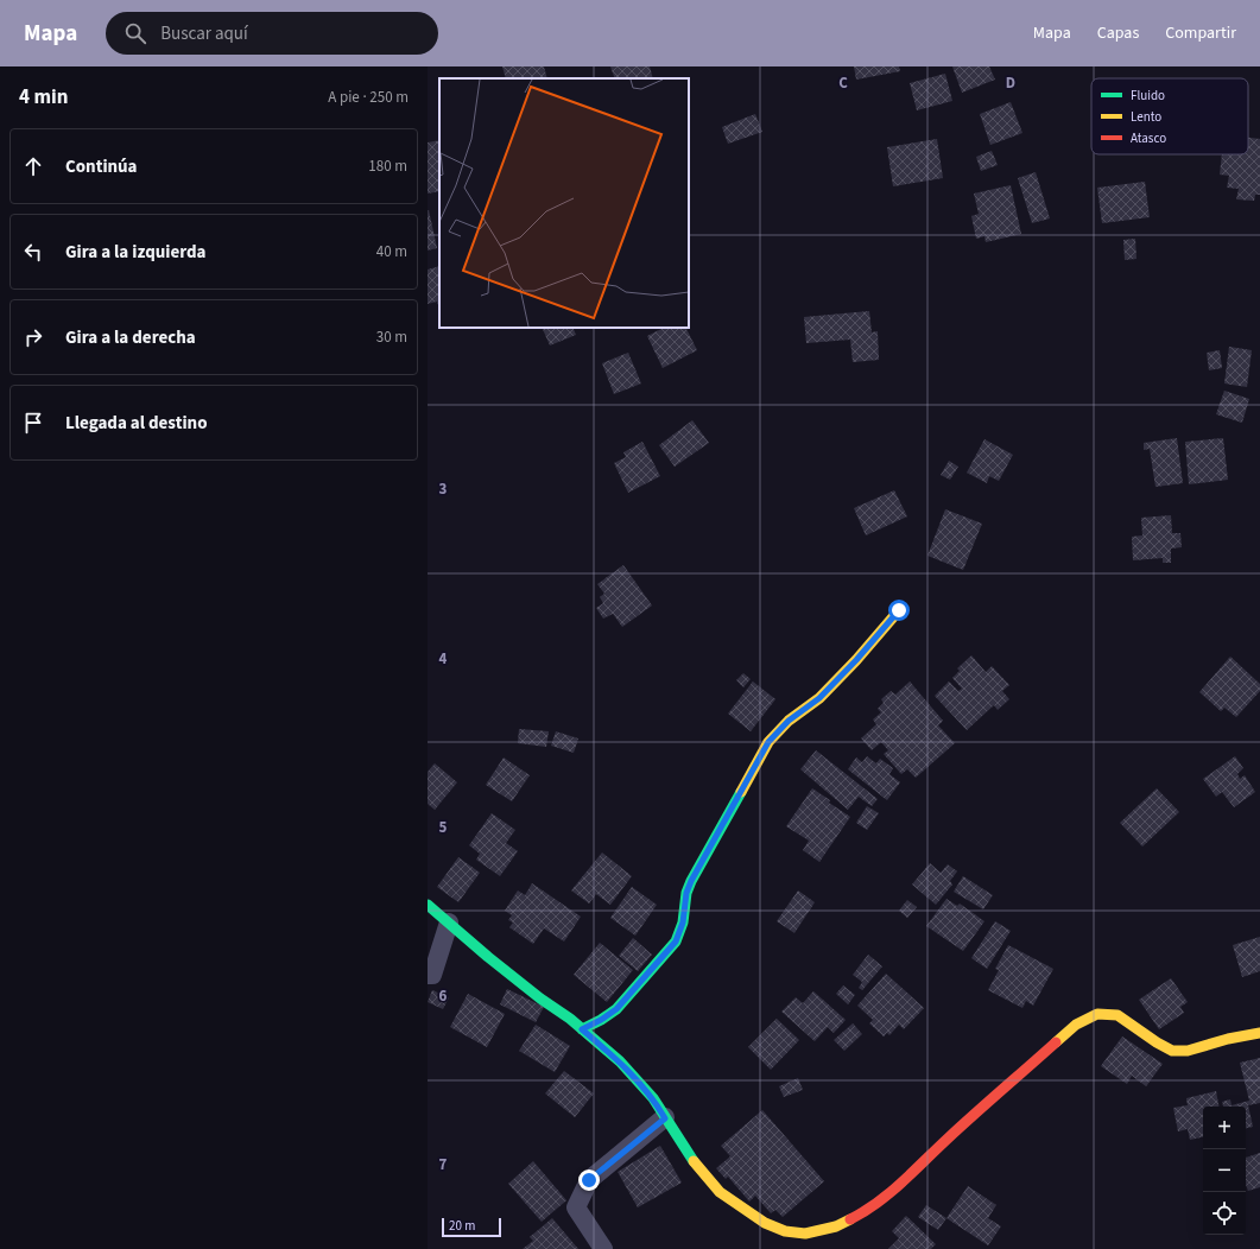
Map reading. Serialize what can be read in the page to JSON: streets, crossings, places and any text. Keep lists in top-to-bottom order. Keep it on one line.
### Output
{"legend":["Fluido","Lento","Atasco"],"scale_bar":"20 m","page":{"header":"Mapa","search":"Buscar aquí","nav":["Mapa","Capas","Compartir"],"heading":["4 min","A pie · 250 m"],"list":[["Continúa","180 m"],["Gira a la izquierda","40 m"],["Gira a la derecha","30 m"],"Llegada al destino"],"map_buttons":["+","−"],"scale":"20 m"},"grid":{"columns":["C","D"],"rows":["3","4","5","6","7"]}}
